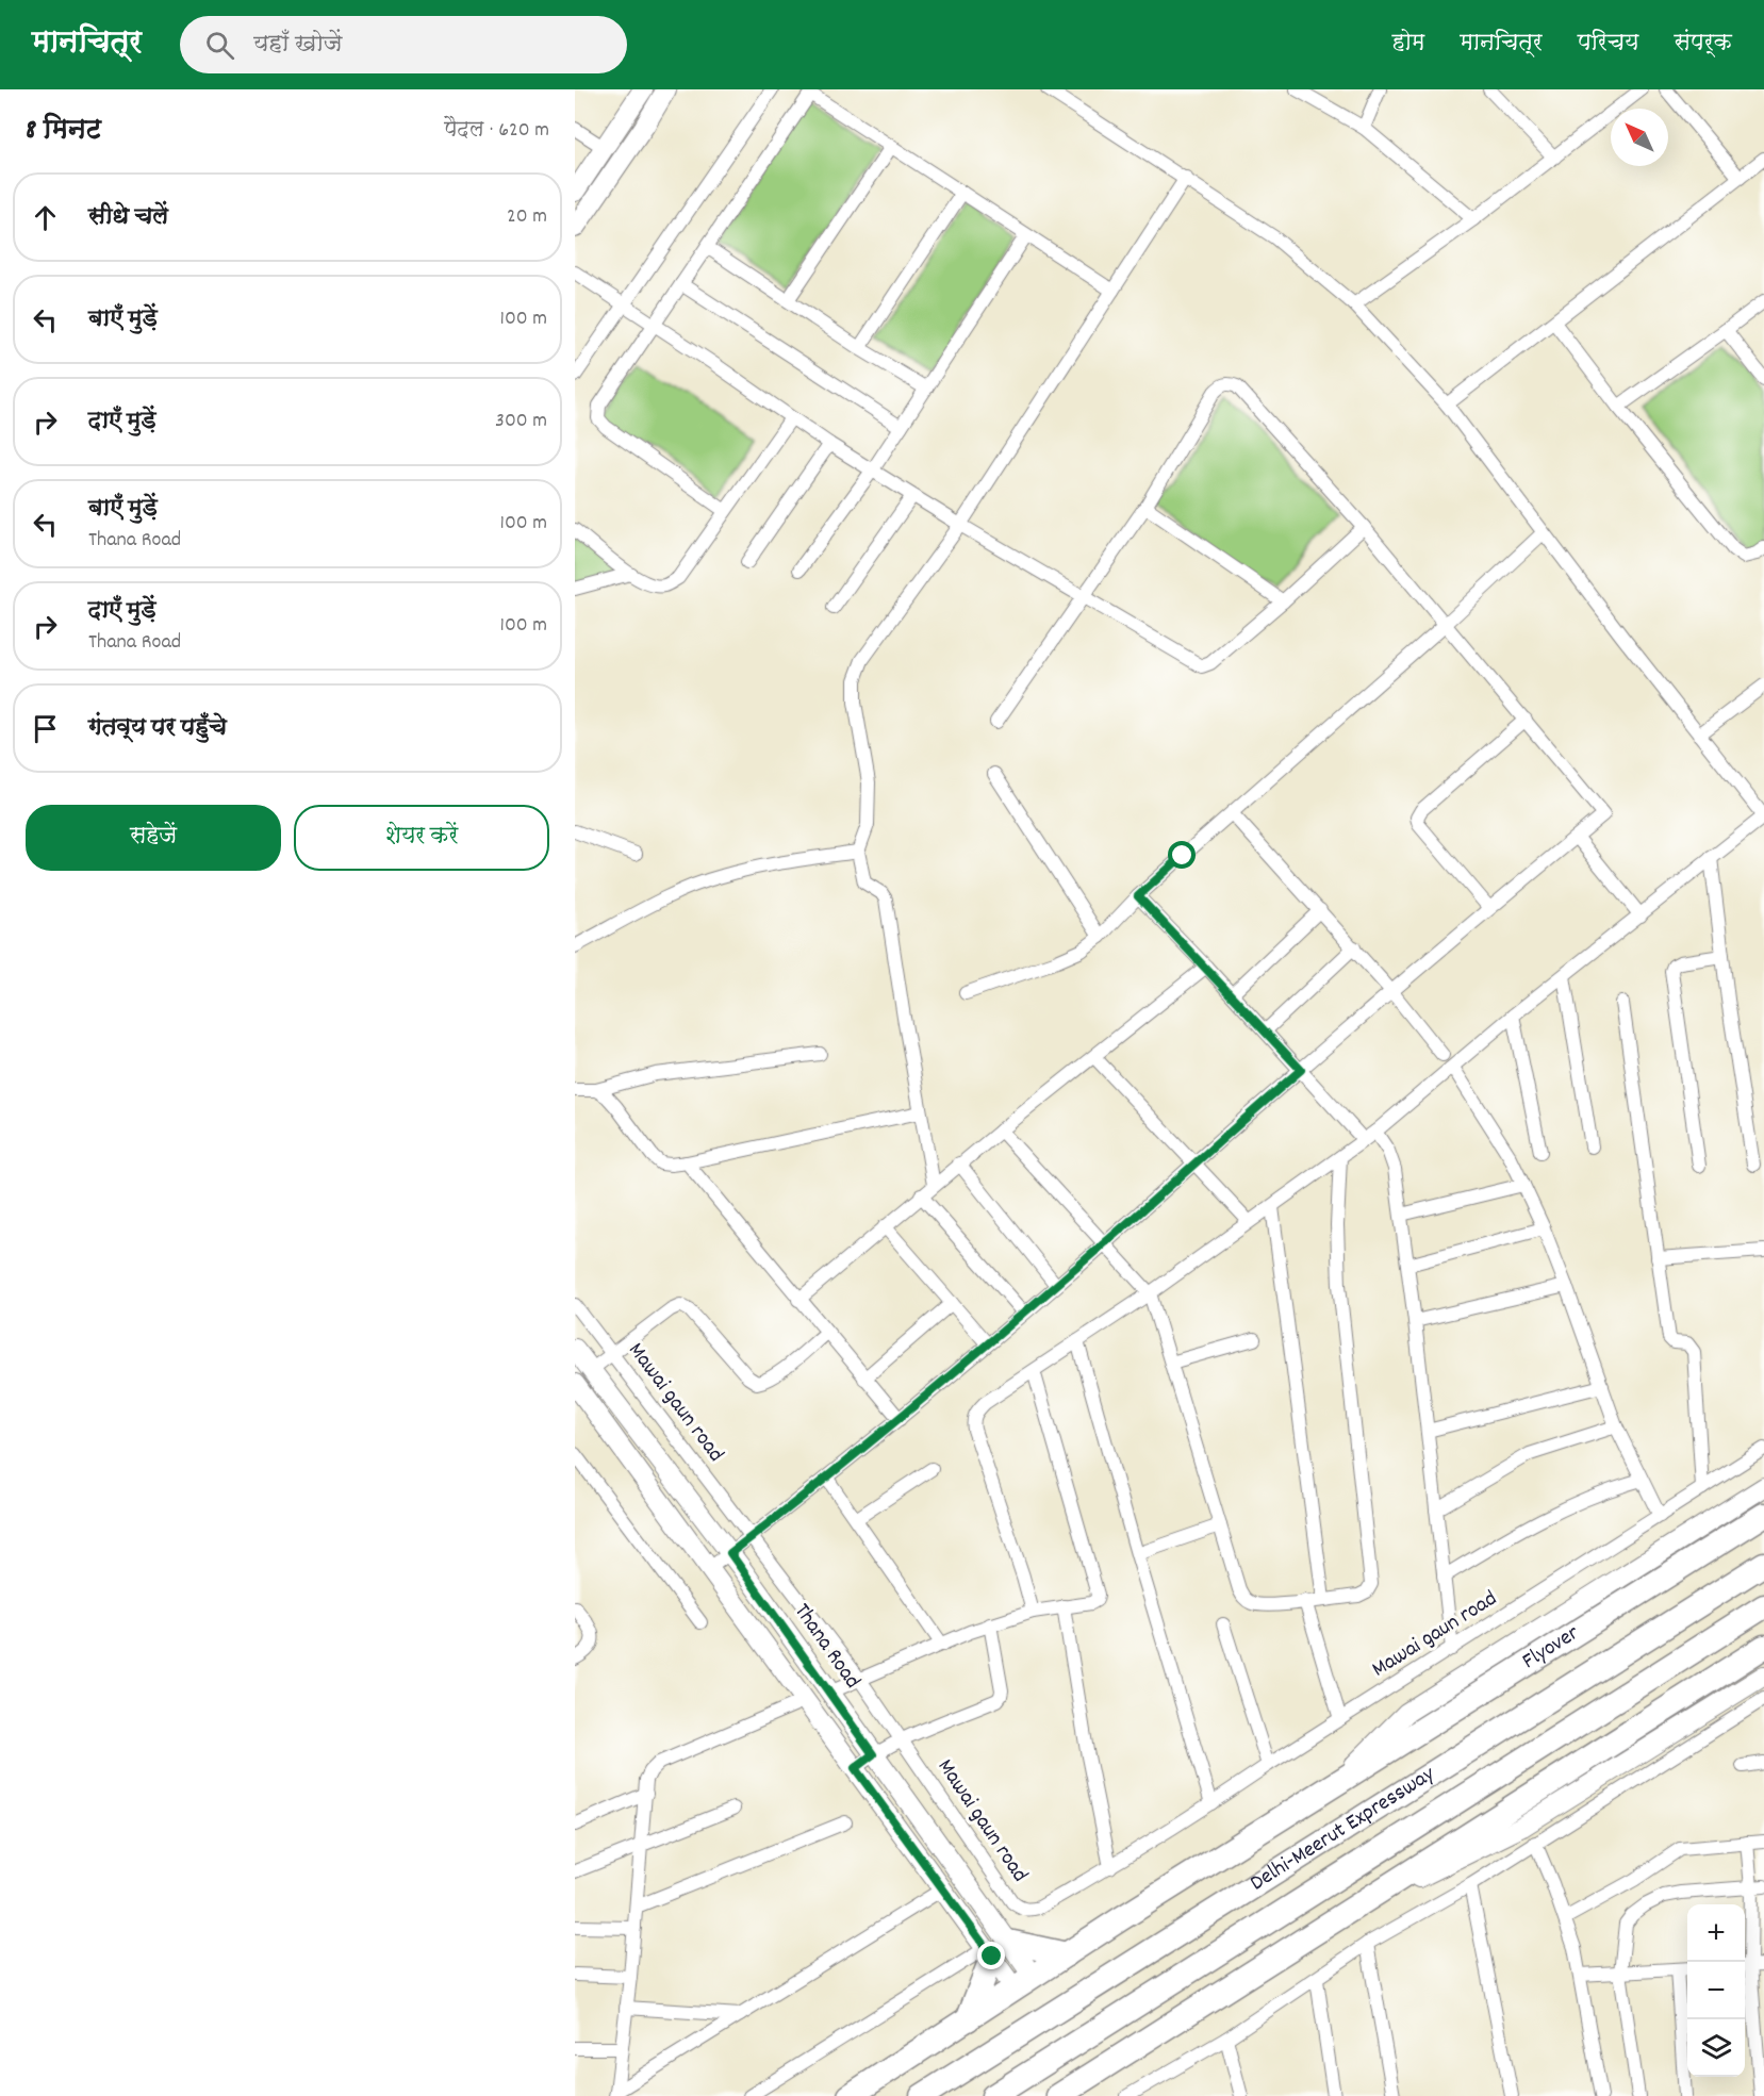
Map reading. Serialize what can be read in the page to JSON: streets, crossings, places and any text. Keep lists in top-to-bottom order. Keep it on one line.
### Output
{"streets":{"highway":["Flyover","Delhi-Meerut Expressway"],"street":["Mawai gaun road","Thana Road"]},"crossings":[["Thana Road","Flyover"]],"north":"top left","page":{"header":"मानचित्र","search":"यहाँ खोजें","nav":["होम","मानचित्र","परिचय","संपर्क"],"heading":["8 मिनट","पैदल · 620 m"],"list":[["सीधे चलें","20 m"],["बाएँ मुड़ें","100 m"],["दाएँ मुड़ें","300 m"],["बाएँ मुड़ें","Thana Road","100 m"],["दाएँ मुड़ें","Thana Road","100 m"],"गंतव्य पर पहुँचे"],"buttons":["सहेजें","शेयर करें"],"map_buttons":["+","−"]}}
